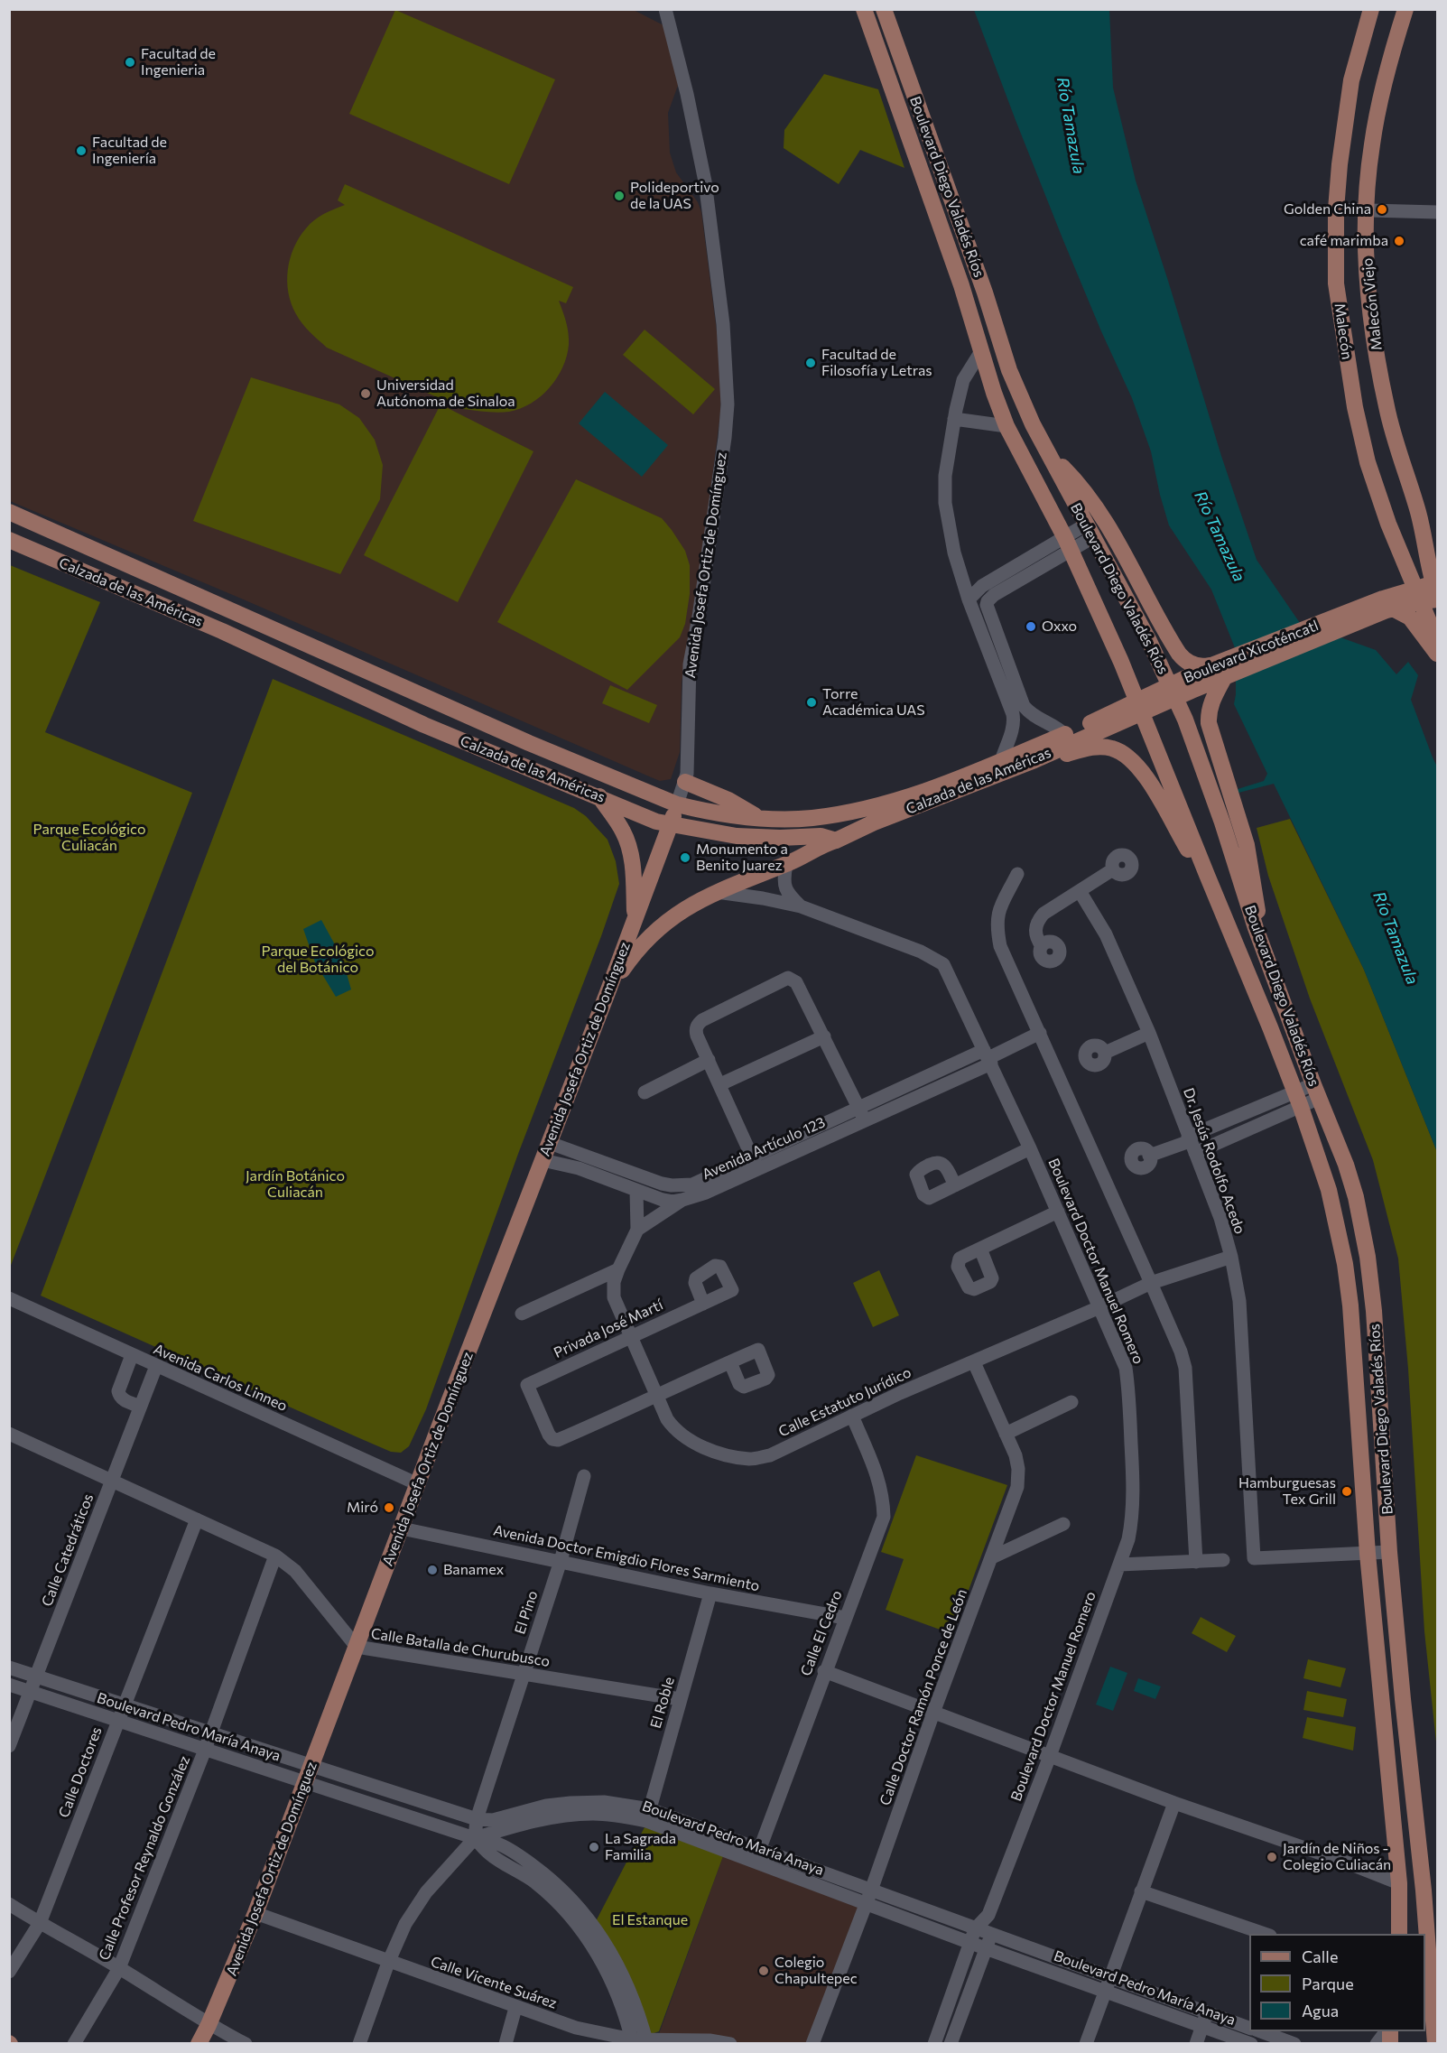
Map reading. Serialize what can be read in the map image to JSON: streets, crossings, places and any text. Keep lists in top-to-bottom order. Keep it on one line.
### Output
{"streets":{"main road":["Boulevard Diego Valadés Ríos","Malecón Viejo","Malecón","Avenida Josefa Ortiz de Domínguez","Calzada de las Américas","Boulevard Xicoténcatl"],"street":["Avenida Artículo 123","Dr. Jesús Rodolfo Acedo","Boulevard Doctor Manuel Romero","Privada José Martí","Avenida Carlos Linneo","Calle Estatuto Jurídico","Calle Catedráticos","Avenida Doctor Emigdio Flores Sarmiento","El Pino","Calle El Cedro","Calle Batalla de Churubusco","Calle Doctor Ramón Ponce de León","El Roble","Boulevard Pedro María Anaya","Calle Doctores","Calle Profesor Reynaldo González","Calle Vicente Suárez"]},"crossings":[["Boulevard Diego Valadés Ríos","Dr. Jesús Rodolfo Acedo"],["Malecón Viejo","Malecón"],["Malecón Viejo","Boulevard Xicoténcatl"],["Malecón","Boulevard Xicoténcatl"],["Avenida Josefa Ortiz de Domínguez","Calzada de las Américas"],["Avenida Josefa Ortiz de Domínguez","Avenida Artículo 123"],["Avenida Josefa Ortiz de Domínguez","Avenida Carlos Linneo"],["Avenida Josefa Ortiz de Domínguez","Avenida Doctor Emigdio Flores Sarmiento"],["Avenida Josefa Ortiz de Domínguez","Calle Batalla de Churubusco"],["Avenida Josefa Ortiz de Domínguez","Boulevard Pedro María Anaya"],["Avenida Josefa Ortiz de Domínguez","Calle Vicente Suárez"],["Calzada de las Américas","Boulevard Xicoténcatl"],["Avenida Artículo 123","Boulevard Doctor Manuel Romero"],["Dr. Jesús Rodolfo Acedo","Calle Estatuto Jurídico"],["Boulevard Doctor Manuel Romero","Calle Estatuto Jurídico"],["Boulevard Doctor Manuel Romero","Boulevard Pedro María Anaya"],["Privada José Martí","Calle Estatuto Jurídico"],["Avenida Carlos Linneo","Calle Catedráticos"],["Calle Estatuto Jurídico","Calle El Cedro"],["Calle Estatuto Jurídico","Calle Doctor Ramón Ponce de León"],["Calle Catedráticos","Calle Batalla de Churubusco"],["Calle Catedráticos","Boulevard Pedro María Anaya"],["Avenida Doctor Emigdio Flores Sarmiento","El Pino"],["Avenida Doctor Emigdio Flores Sarmiento","Calle El Cedro"],["Avenida Doctor Emigdio Flores Sarmiento","El Roble"],["El Pino","Calle Batalla de Churubusco"],["El Pino","Boulevard Pedro María Anaya"],["Calle El Cedro","Boulevard Pedro María Anaya"],["Calle Batalla de Churubusco","El Roble"],["Calle Batalla de Churubusco","Calle Doctores"],["Calle Batalla de Churubusco","Calle Profesor Reynaldo González"],["Calle Doctor Ramón Ponce de León","Boulevard Pedro María Anaya"],["El Roble","Boulevard Pedro María Anaya"],["Boulevard Pedro María Anaya","Calle Doctores"],["Boulevard Pedro María Anaya","Calle Profesor Reynaldo González"]],"water":["Río Tamazula"],"parks":["Parque Ecológico Culiacán","Parque Ecológico del Botánico","Jardín Botánico Culiacán","El Estanque"],"places":["Facultad de Ingenieria","Facultad de Ingeniería","Polideportivo de la UAS","Golden China","café marimba","Facultad de Filosofía y Letras","Universidad Autónoma de Sinaloa","Oxxo","Torre Académica UAS","Monumento a Benito Juarez","Hamburguesas Tex Grill","Miró","Banamex","La Sagrada Familia","Jardín de Niños - Colegio Culiacán","Colegio Chapultepec"],"legend":["Calle","Parque","Agua"]}
